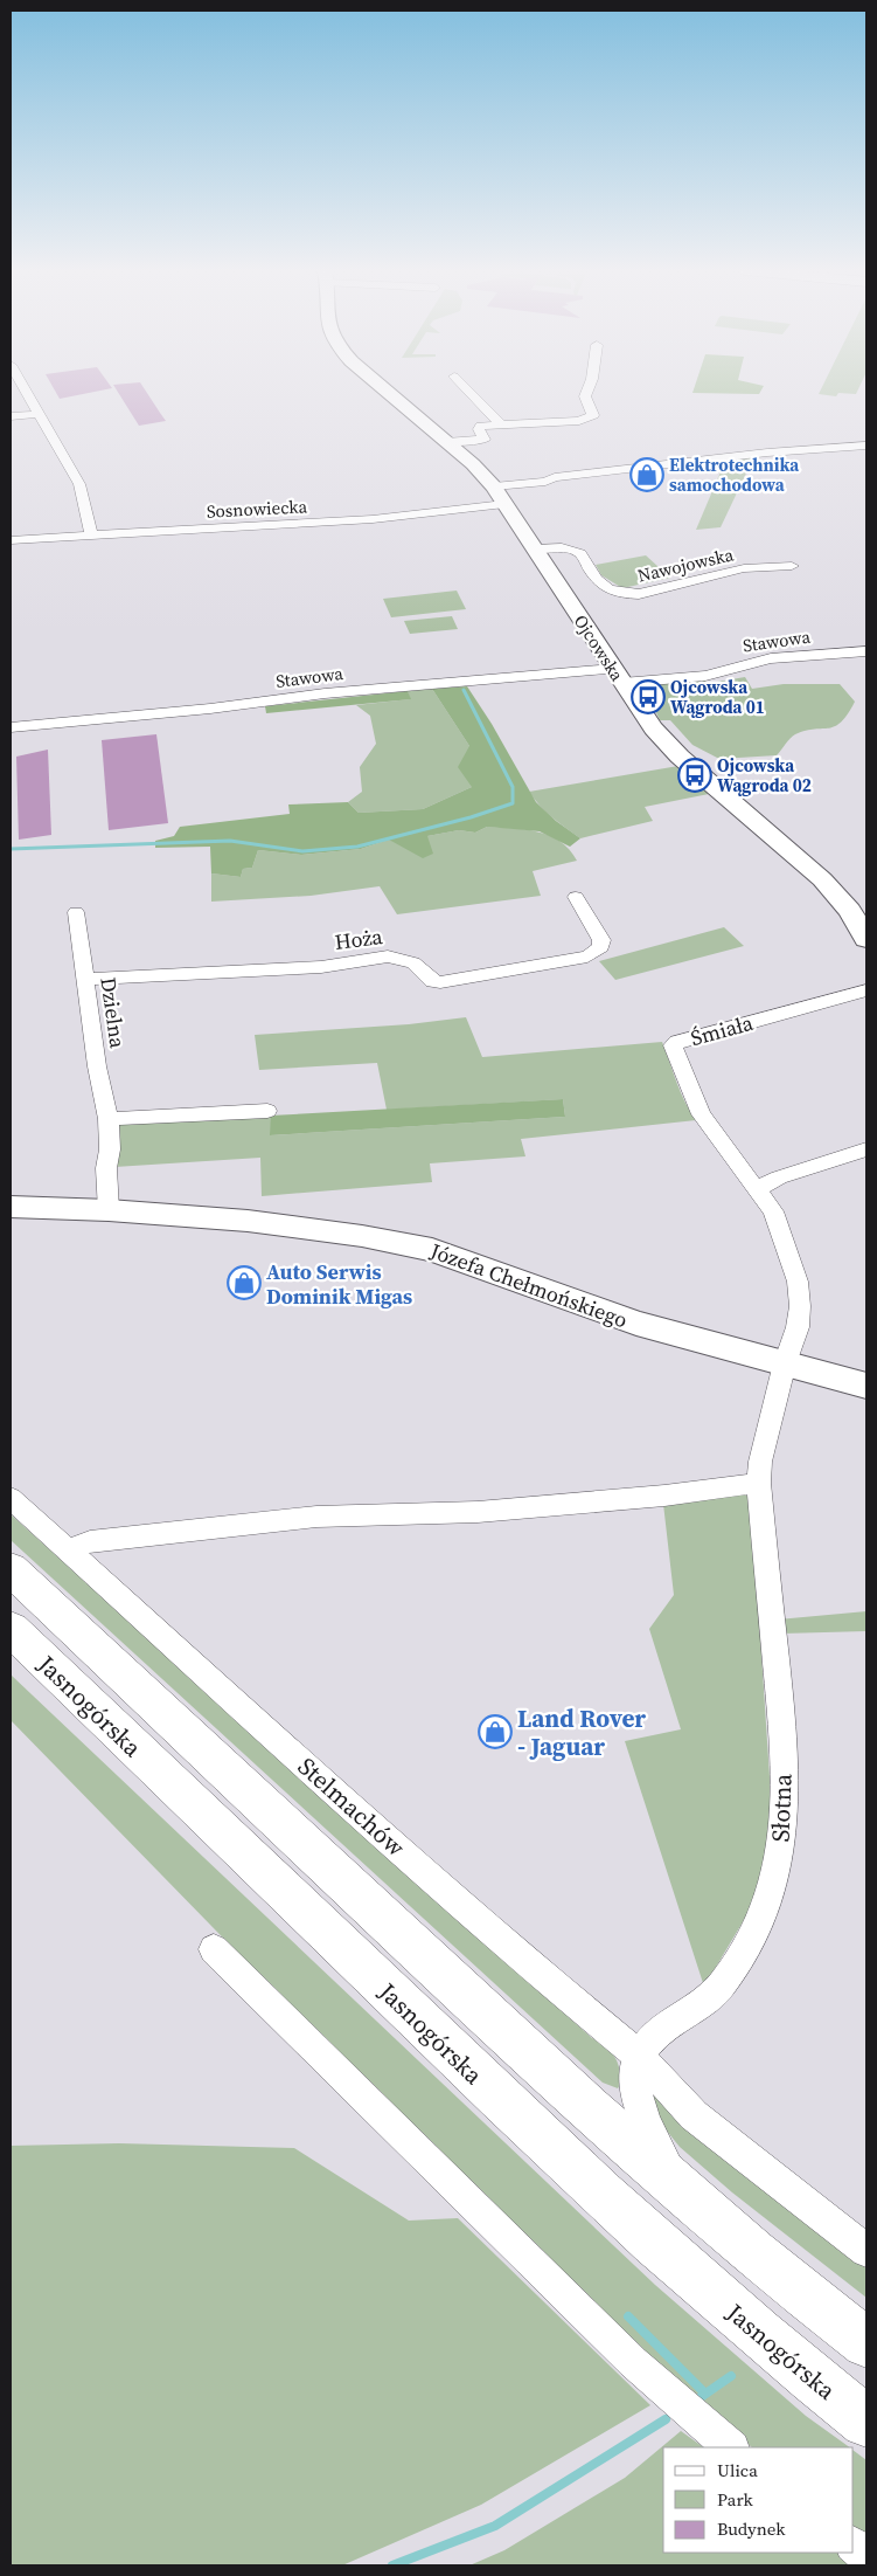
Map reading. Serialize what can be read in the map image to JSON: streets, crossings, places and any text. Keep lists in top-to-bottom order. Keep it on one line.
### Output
{"streets":{"main road":["Jasnogórska"],"street":["Sosnowiecka","Nawojowska","Stawowa","Ojcowska","Hoża","Dzielna","Śmiała","Józefa Chełmońskiego","Stelmachów","Słotna"]},"crossings":[["Sosnowiecka","Ojcowska"],["Nawojowska","Ojcowska"],["Stawowa","Ojcowska"],["Hoża","Dzielna"],["Dzielna","Józefa Chełmońskiego"],["Śmiała","Józefa Chełmońskiego"],["Śmiała","Słotna"],["Józefa Chełmońskiego","Słotna"],["Stelmachów","Słotna"]],"places":{"shop":["Elektrotechnika samochodowa","Auto Serwis Dominik Migas","Land Rover - Jaguar"],"bus stop":["Ojcowska Wągroda 01","Ojcowska Wągroda 02"]},"legend":["Ulica","Park","Budynek"]}
